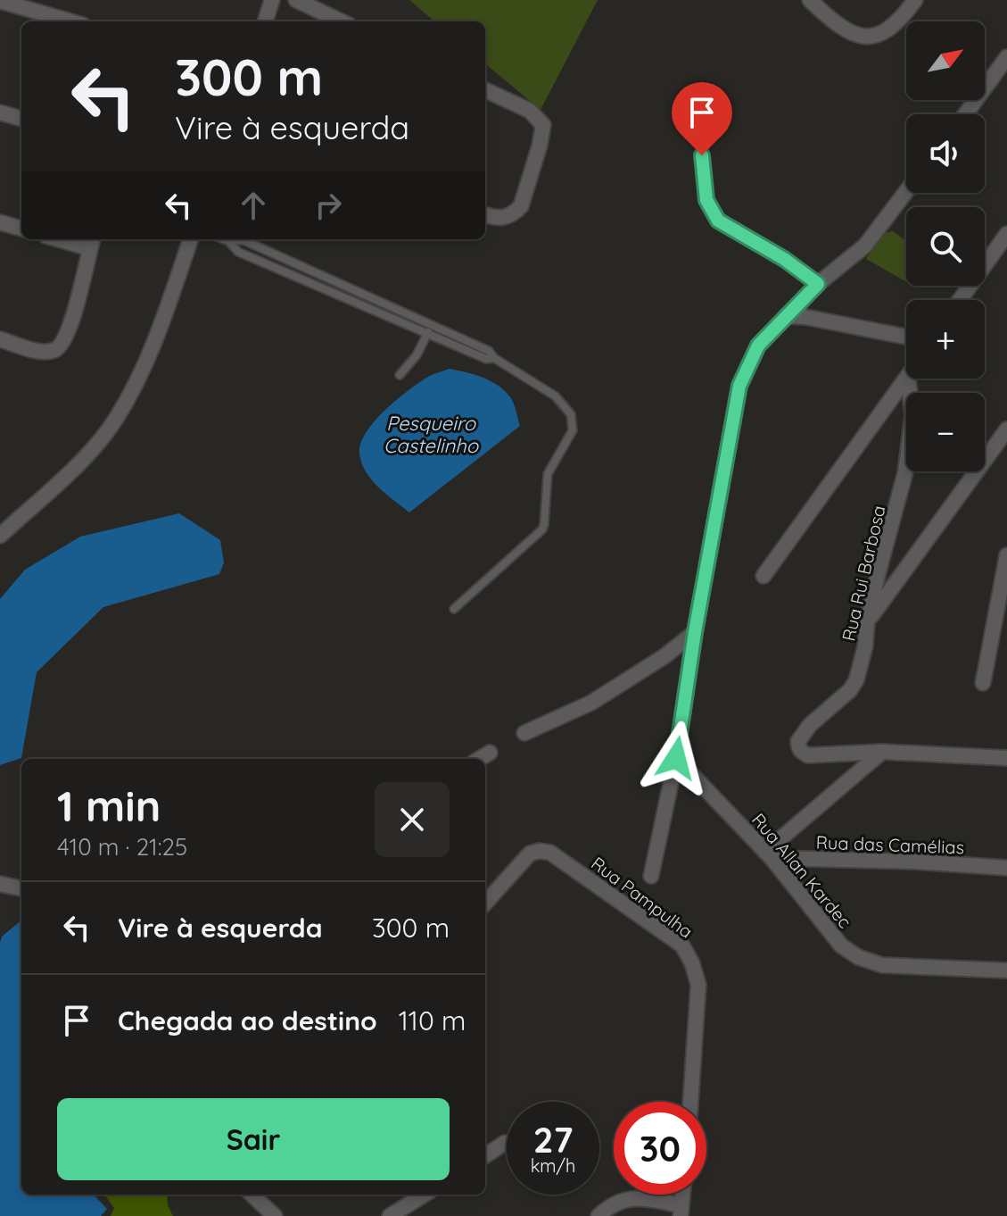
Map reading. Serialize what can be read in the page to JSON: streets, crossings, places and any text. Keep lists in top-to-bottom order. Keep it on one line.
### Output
{"streets":{"street":["Rua Rui Barbosa","Rua das Camélias","Rua Allan Kardec","Rua Pampulha"]},"crossings":[["Rua das Camélias","Rua Allan Kardec"]],"water":["Pesqueiro Castelinho"],"north":"top right","page":{"map_buttons":["+","−"],"turn":["300 m","Vire à esquerda"],"heading":["1 min","410 m · 21:25"],"list":[{"name":"Vire à esquerda","value":"300 m"},{"name":"Chegada ao destino","value":"110 m"}],"buttons":"Sair","speed":"27 km/h","limit":"30"}}
